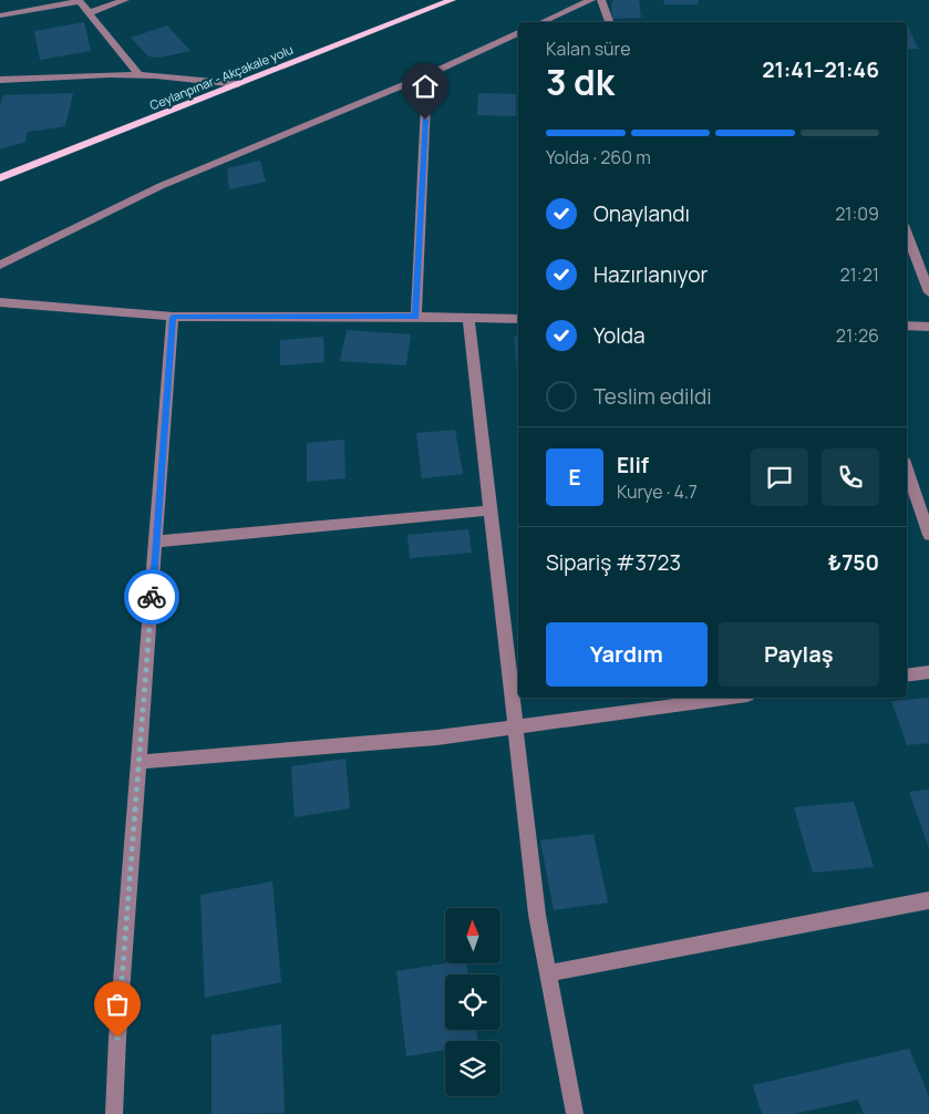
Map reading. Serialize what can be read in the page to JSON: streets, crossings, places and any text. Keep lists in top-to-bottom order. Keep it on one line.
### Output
{"streets":{"main road":["Ceylanpınar - Akçakale yolu"]},"north":"top","page":{"heading":["3 dk","Kalan süre","21:41–21:46"],"panel":["Elif","Kurye · 4.7","Sipariş #3723","₺750"],"bar":"Yolda · 260 m","list":[["Onaylandı","21:09"],["Hazırlanıyor","21:21"],["Yolda","21:26"],"Teslim edildi"],"round":"E","buttons":["Yardım","Paylaş"]}}
